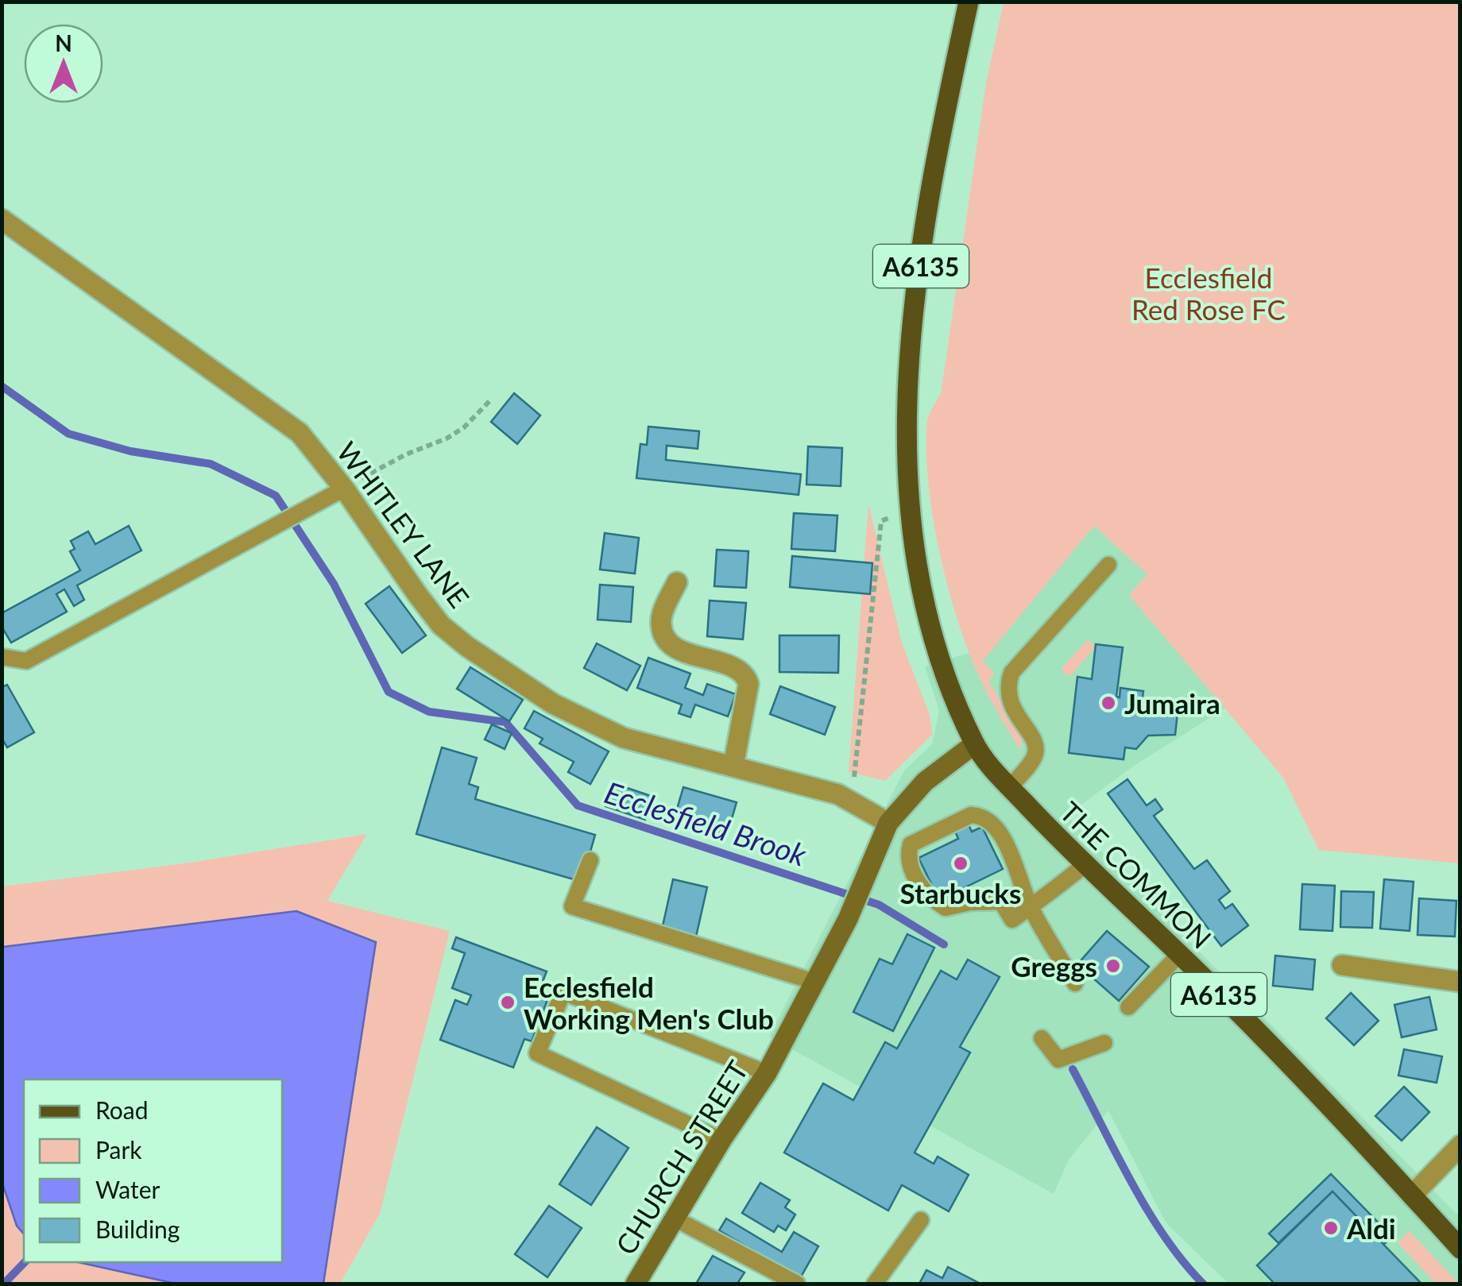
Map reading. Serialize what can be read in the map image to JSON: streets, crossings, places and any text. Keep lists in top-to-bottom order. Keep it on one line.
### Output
{"streets":{"main road":["A6135","THE COMMON","CHURCH STREET"],"street":["WHITLEY LANE"]},"crossings":[["A6135","THE COMMON"],["A6135","CHURCH STREET"],["WHITLEY LANE","CHURCH STREET"],["THE COMMON","CHURCH STREET"]],"water":["Ecclesfield Brook"],"parks":["Ecclesfield Red Rose FC"],"places":["Jumaira","Starbucks","Greggs","Ecclesfield Working Men's Club","Aldi"],"legend":["Road","Park","Water","Building"],"north":"top"}
